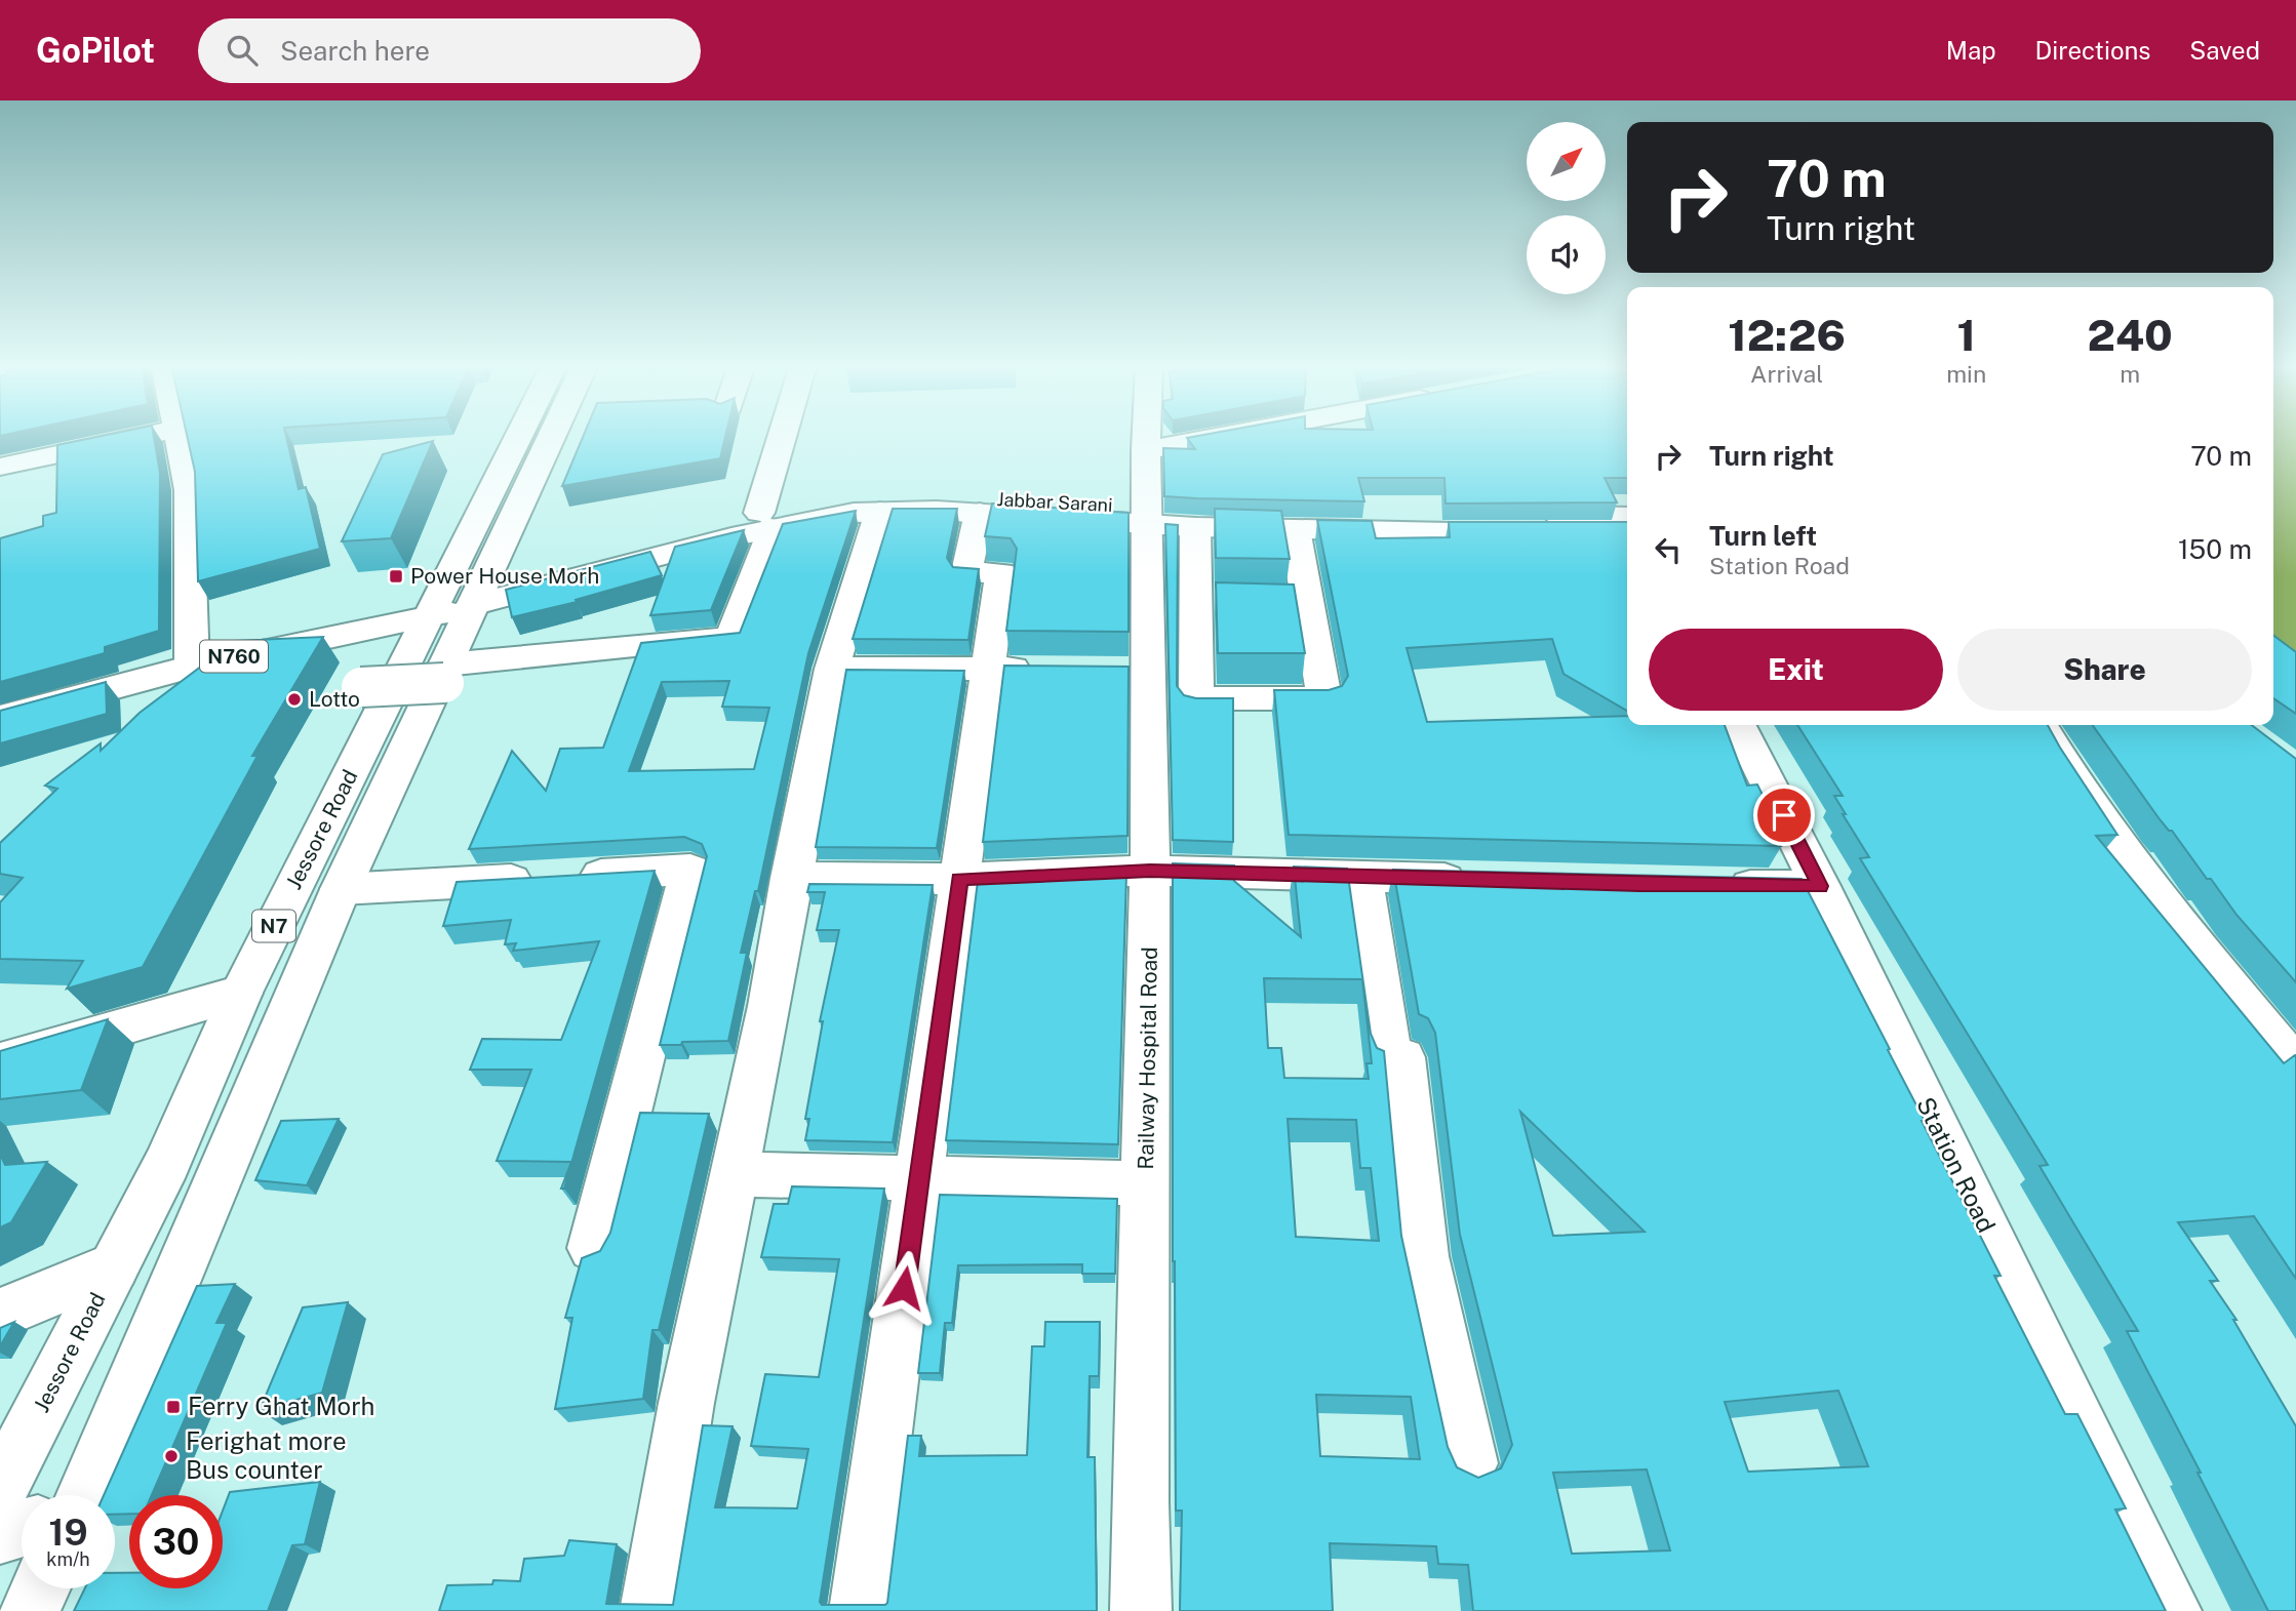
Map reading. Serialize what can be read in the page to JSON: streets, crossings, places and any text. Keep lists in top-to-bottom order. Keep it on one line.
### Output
{"streets":{"main road":["Jabbar Sarani","N760","Jessore Road","N7","Railway Hospital Road","Station Road"]},"crossings":[["Jabbar Sarani","N760"],["Jabbar Sarani","N7"],["Jabbar Sarani","Railway Hospital Road"],["N760","Jessore Road"],["N760","N7"]],"places":{"transit":["Power House Morh","Ferry Ghat Morh"],"other":["Lotto","Ferighat more Bus counter"]},"north":"top right","page":{"header":"GoPilot","search":"Search here","nav":["Map","Directions","Saved"],"turn":["70 m","Turn right"],"eta":["12:26","Arrival","1","min","240","m"],"list":[{"name":"Turn right","value":"70 m"},{"name":"Turn left","note":"Station Road","value":"150 m"}],"buttons":["Exit","Share"],"speed":"19 km/h","limit":"30"}}
